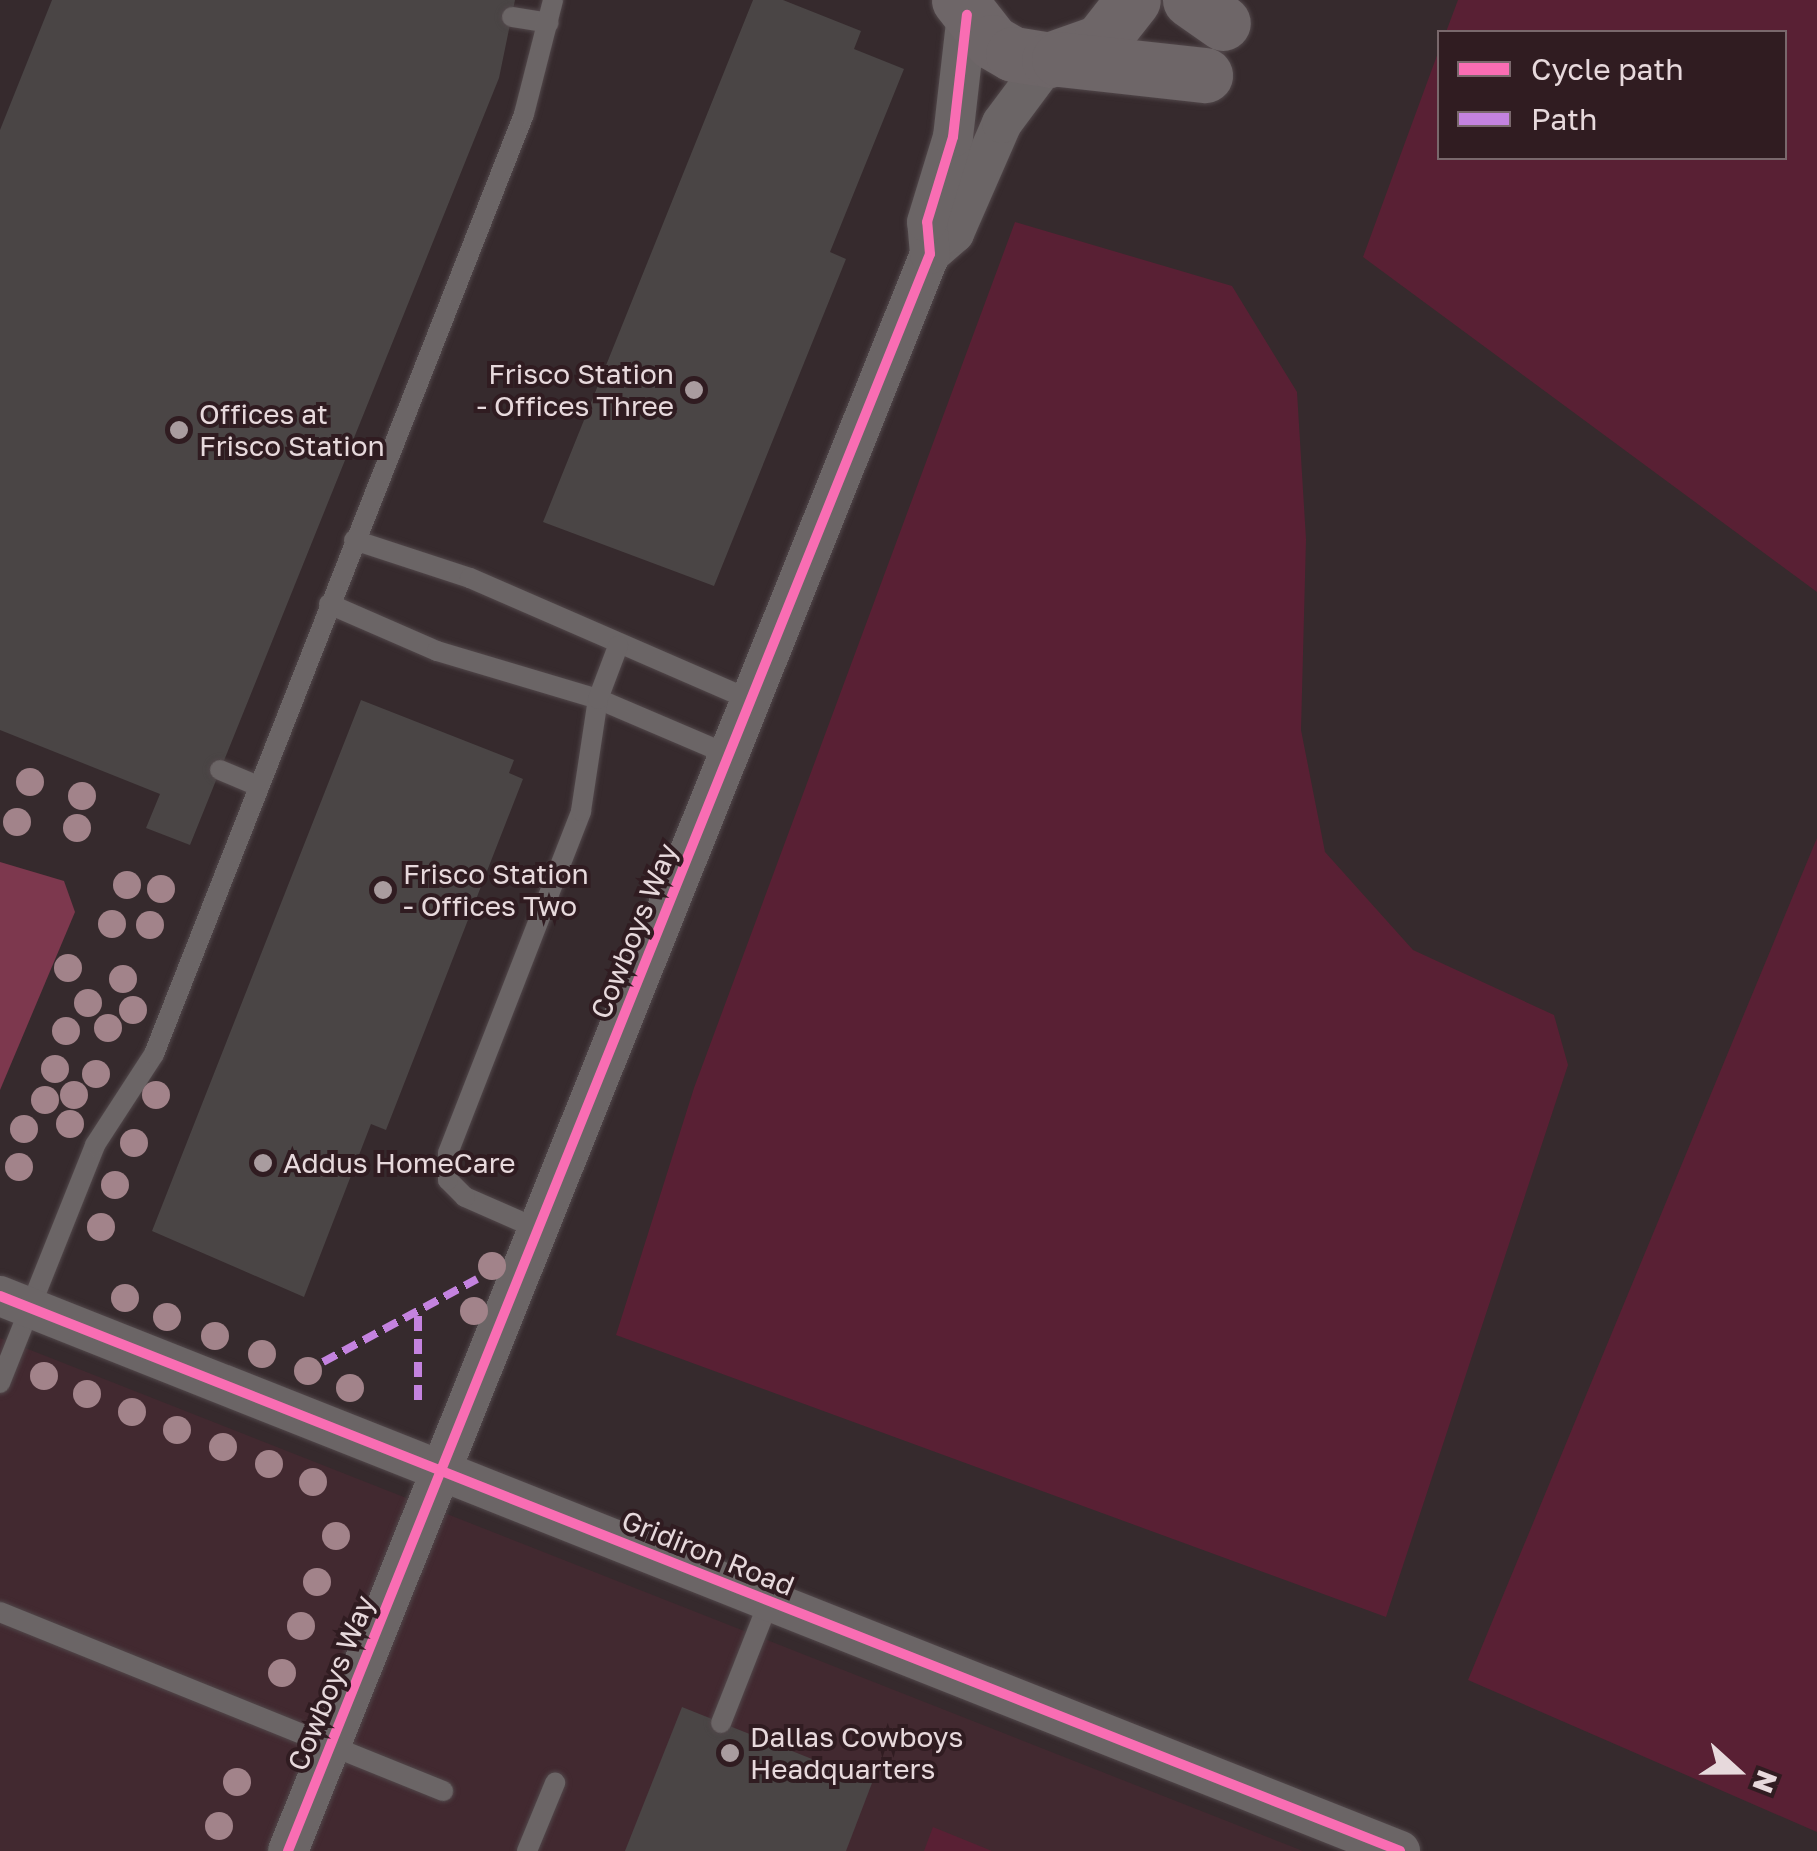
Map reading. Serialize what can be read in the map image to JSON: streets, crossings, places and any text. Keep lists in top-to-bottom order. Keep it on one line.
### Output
{"streets":{"street":["Cowboys Way","Gridiron Road"]},"crossings":[["Cowboys Way","Gridiron Road"]],"places":["Frisco Station - Offices Three","Offices at Frisco Station","Frisco Station - Offices Two","Addus HomeCare","Dallas Cowboys Headquarters"],"legend":["Cycle path","Path"],"north":"right"}
